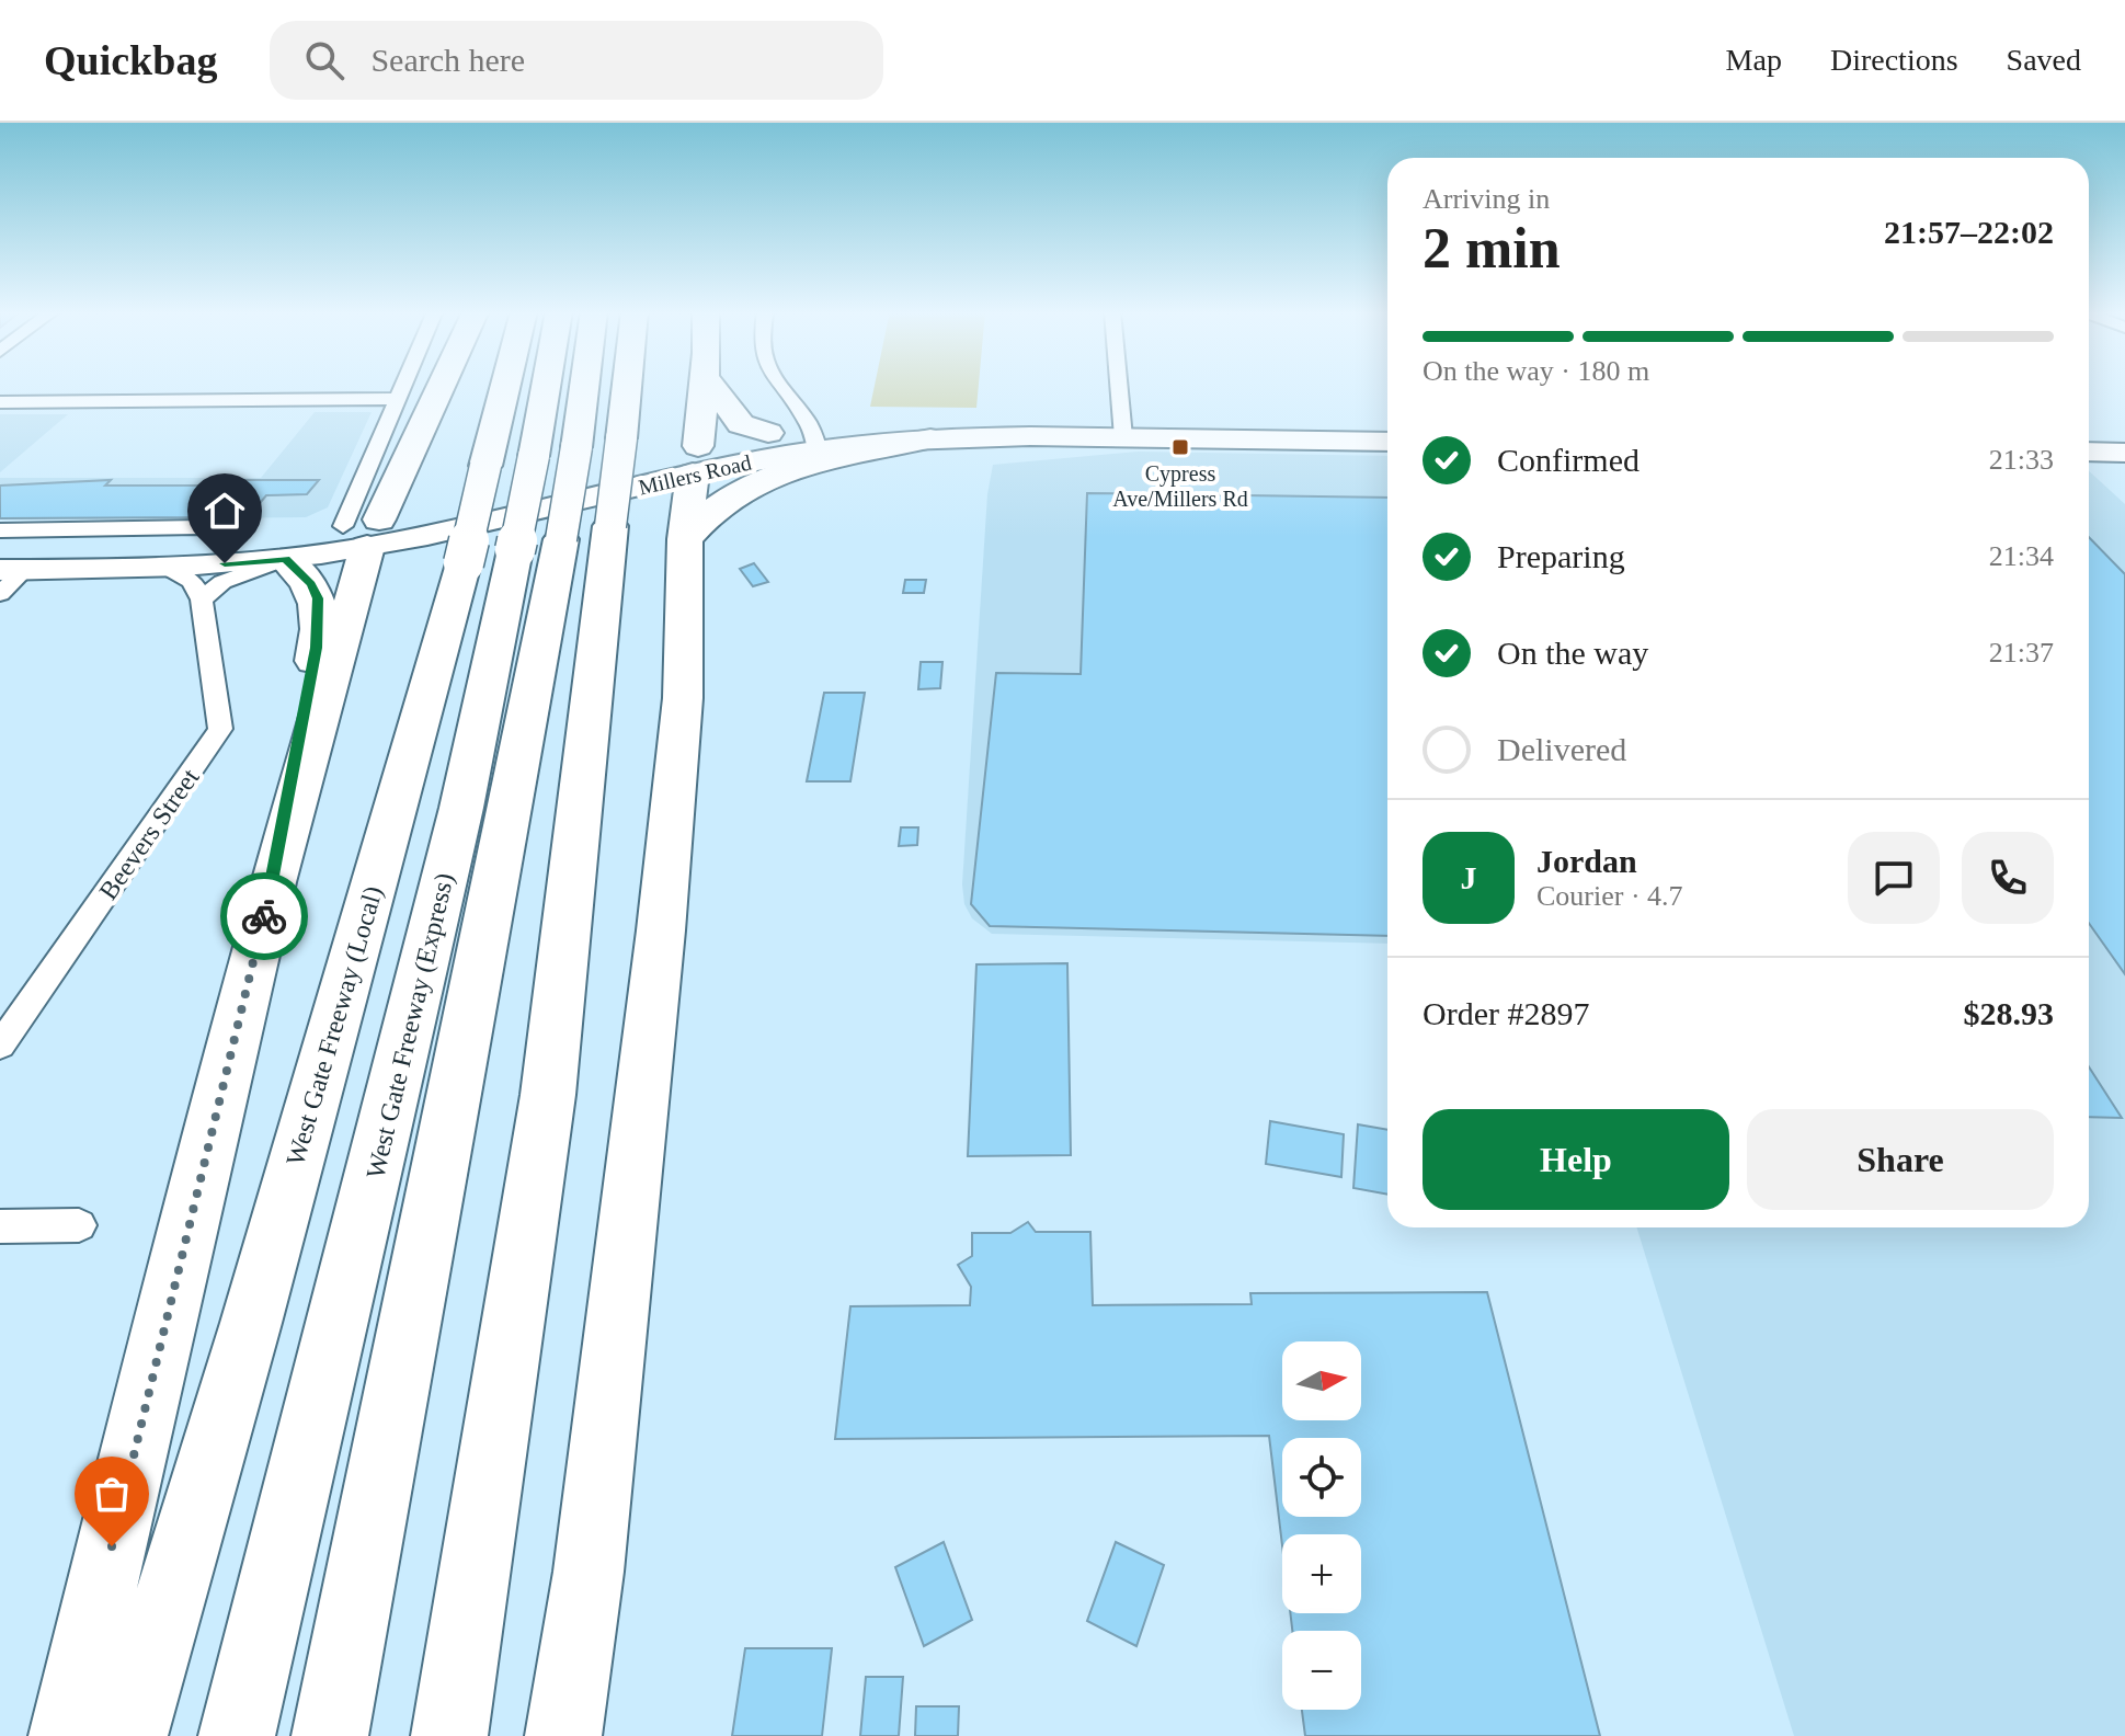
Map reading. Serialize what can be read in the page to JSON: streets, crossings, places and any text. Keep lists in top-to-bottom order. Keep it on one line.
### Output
{"streets":{"highway":["West Gate Freeway (Local)","West Gate Freeway (Express)"],"main road":["Millers Road"],"street":["Beevers Street"]},"places":{"transit":["Cypress Ave/Millers Rd"]},"north":"right","page":{"header":"Quickbag","search":"Search here","nav":["Map","Directions","Saved"],"heading":["2 min","Arriving in","21:57–22:02"],"panel":["Jordan","Courier · 4.7","Order #2897","$28.93"],"bar":"On the way · 180 m","list":[["Confirmed","21:33"],["Preparing","21:34"],["On the way","21:37"],"Delivered"],"round":"J","buttons":["Help","Share"],"map_buttons":["+","−"]}}
